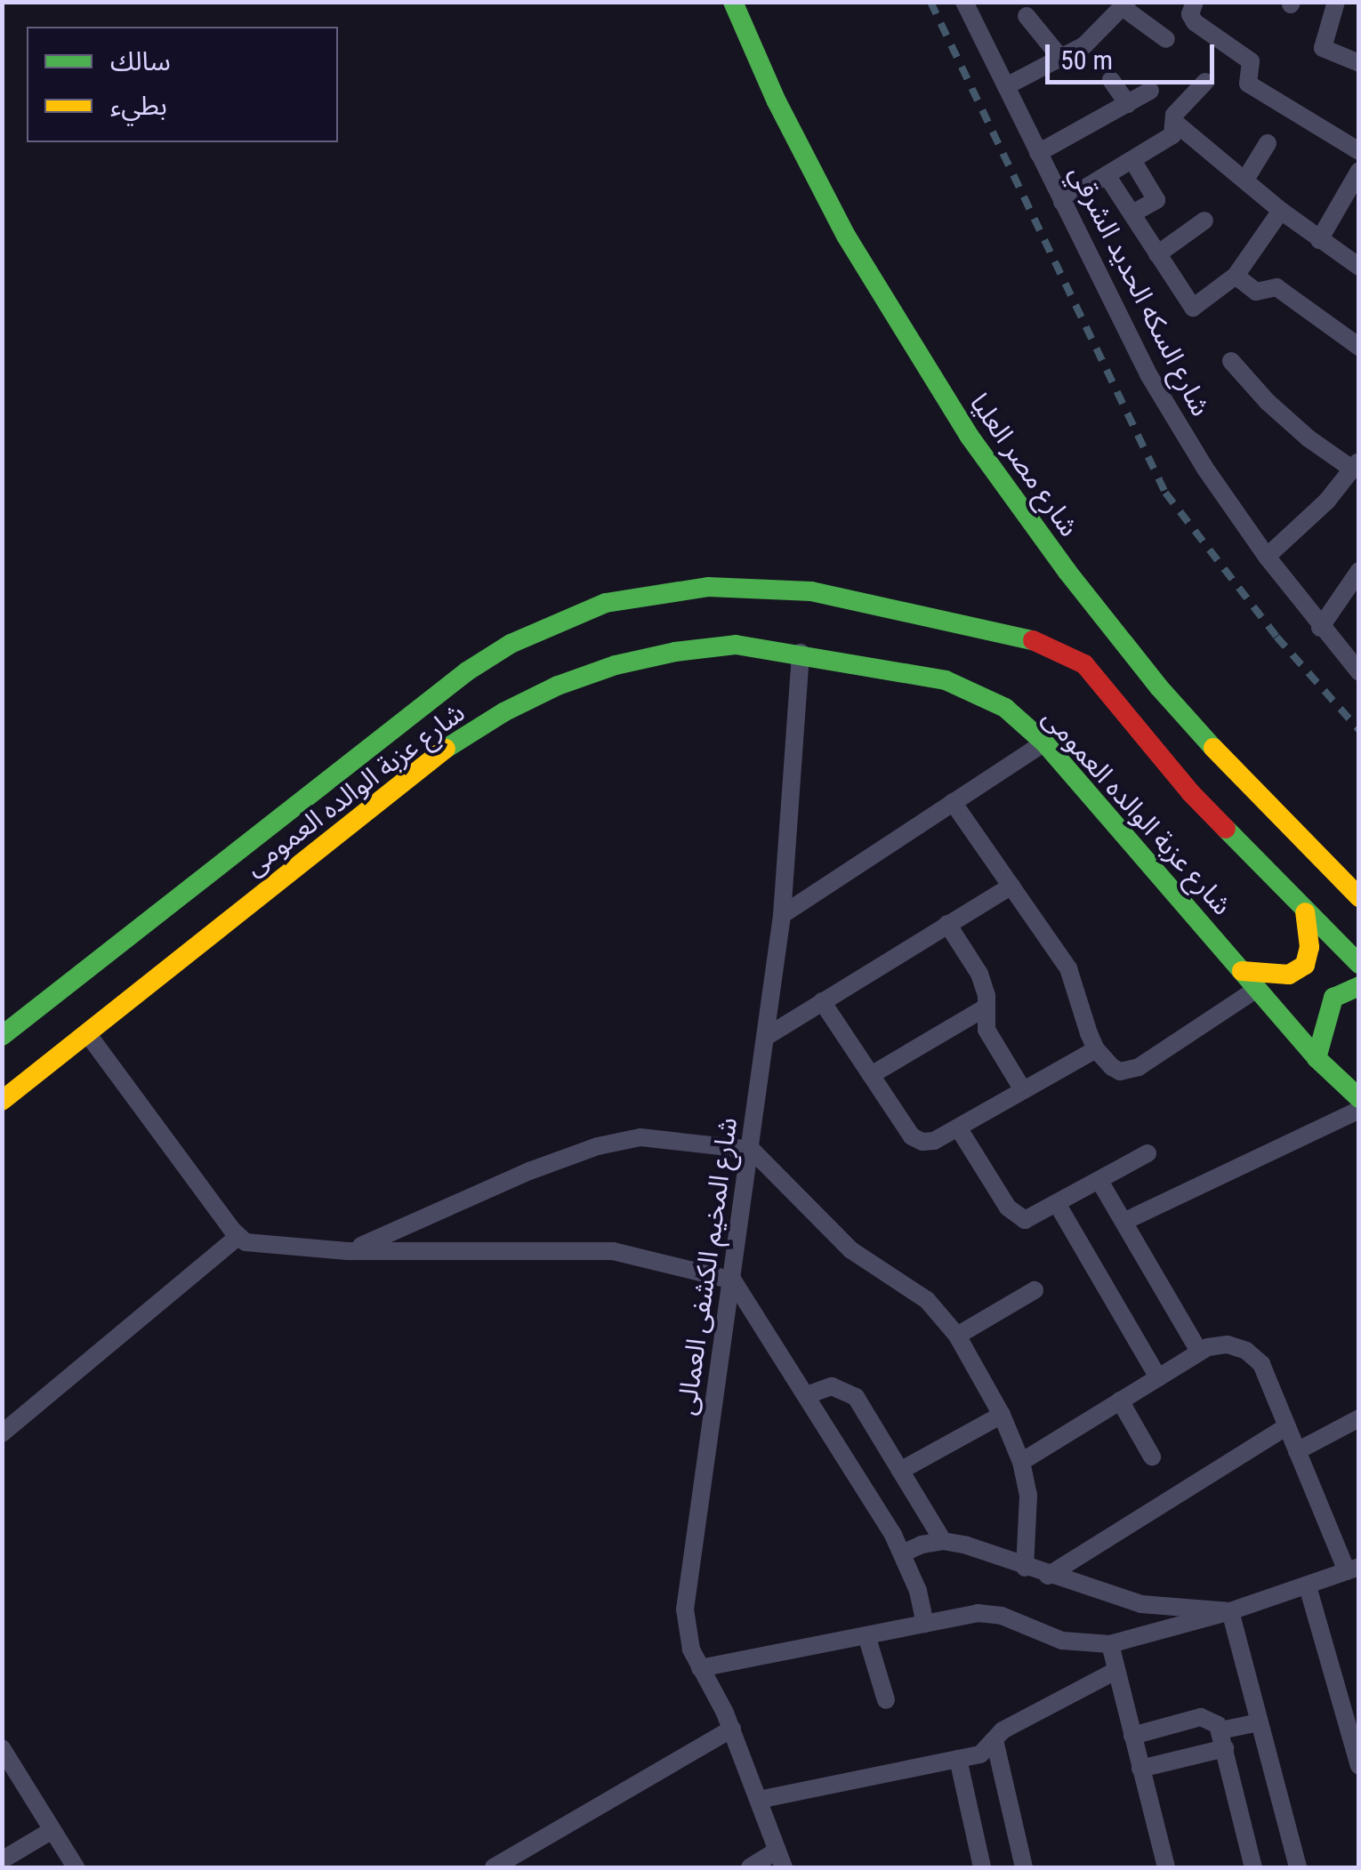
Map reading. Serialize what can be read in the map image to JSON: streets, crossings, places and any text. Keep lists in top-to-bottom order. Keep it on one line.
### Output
{"streets":{"street":["شارع السكه الحديد الشرقي","شارع مصر العليا","شارع عزبة الوالده العمومى","شارع المخيم الكشفى العمالى"]},"crossings":[["شارع مصر العليا","شارع عزبة الوالده العمومى"],["شارع عزبة الوالده العمومى","شارع المخيم الكشفى العمالى"]],"legend":["سالك","بطيء"],"scale_bar":"50 m"}
